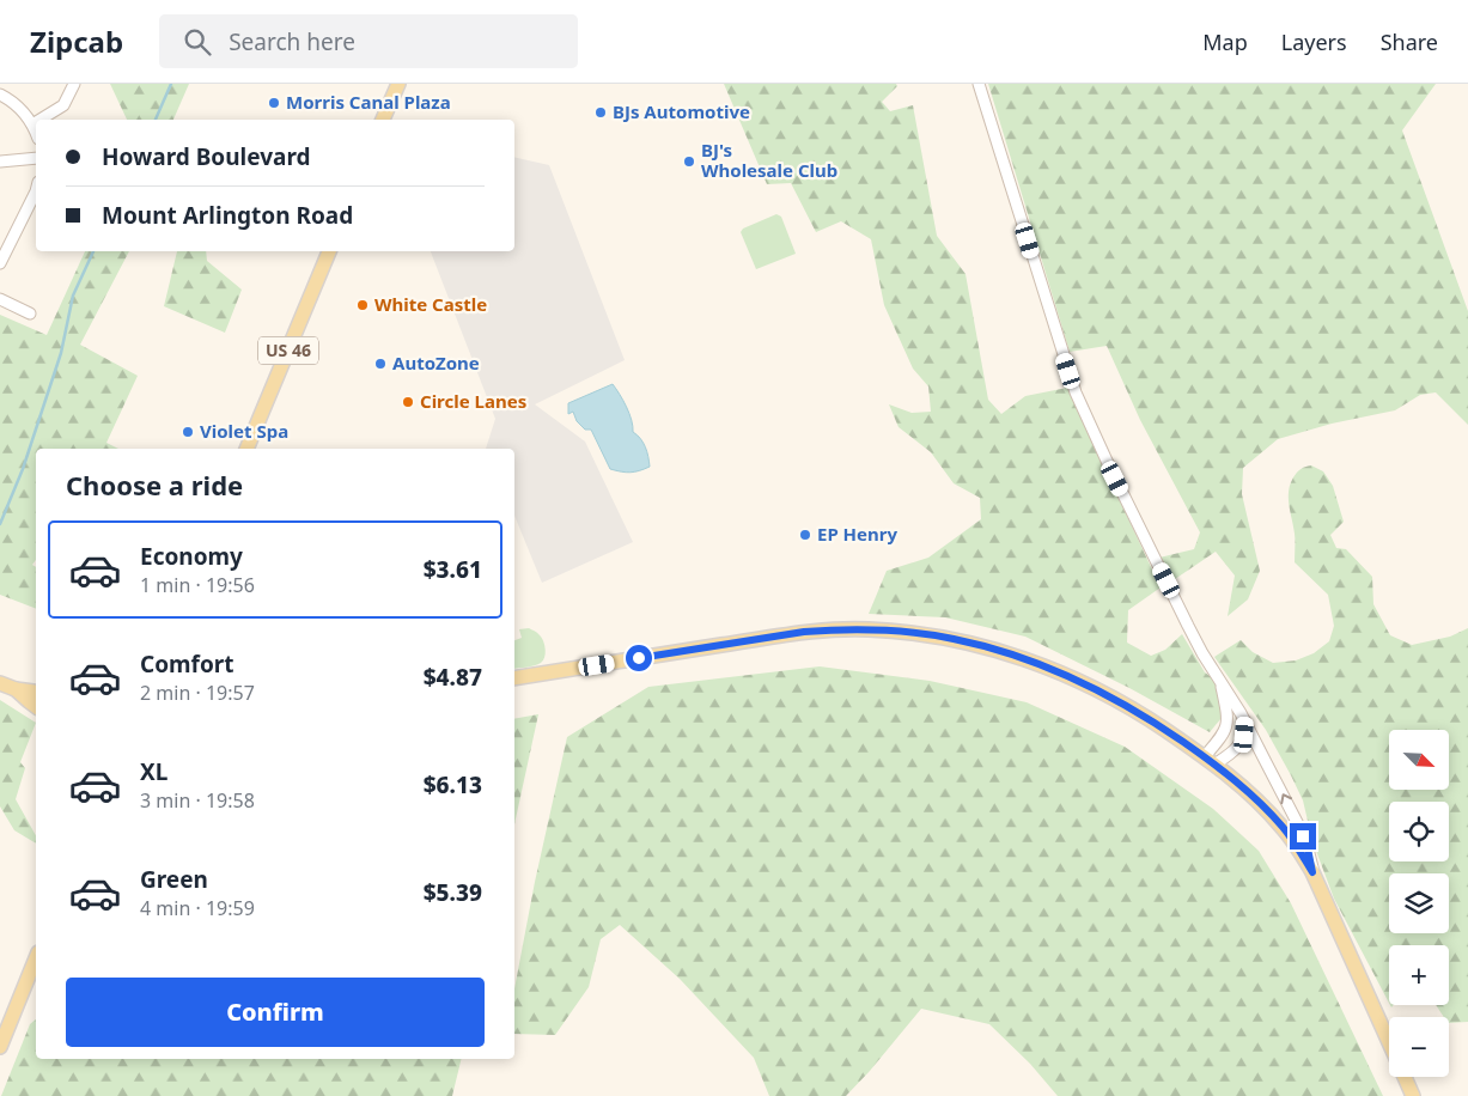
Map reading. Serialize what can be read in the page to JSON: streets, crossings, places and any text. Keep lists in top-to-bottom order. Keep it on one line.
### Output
{"streets":{"main road":["US 46"]},"places":["Morris Canal Plaza","BJs Automotive","BJ's Wholesale Club","White Castle","AutoZone","Circle Lanes","Violet Spa","EP Henry"],"north":"bottom right","page":{"header":"Zipcab","search":"Search here","nav":["Map","Layers","Share"],"banner":["Howard Boulevard","Mount Arlington Road"],"heading":"Choose a ride","list":[{"name":"Economy","note":"1 min · 19:56","value":"$3.61"},{"name":"Comfort","note":"2 min · 19:57","value":"$4.87"},{"name":"XL","note":"3 min · 19:58","value":"$6.13"},{"name":"Green","note":"4 min · 19:59","value":"$5.39"}],"map_buttons":["+","−"],"buttons":"Confirm"}}
